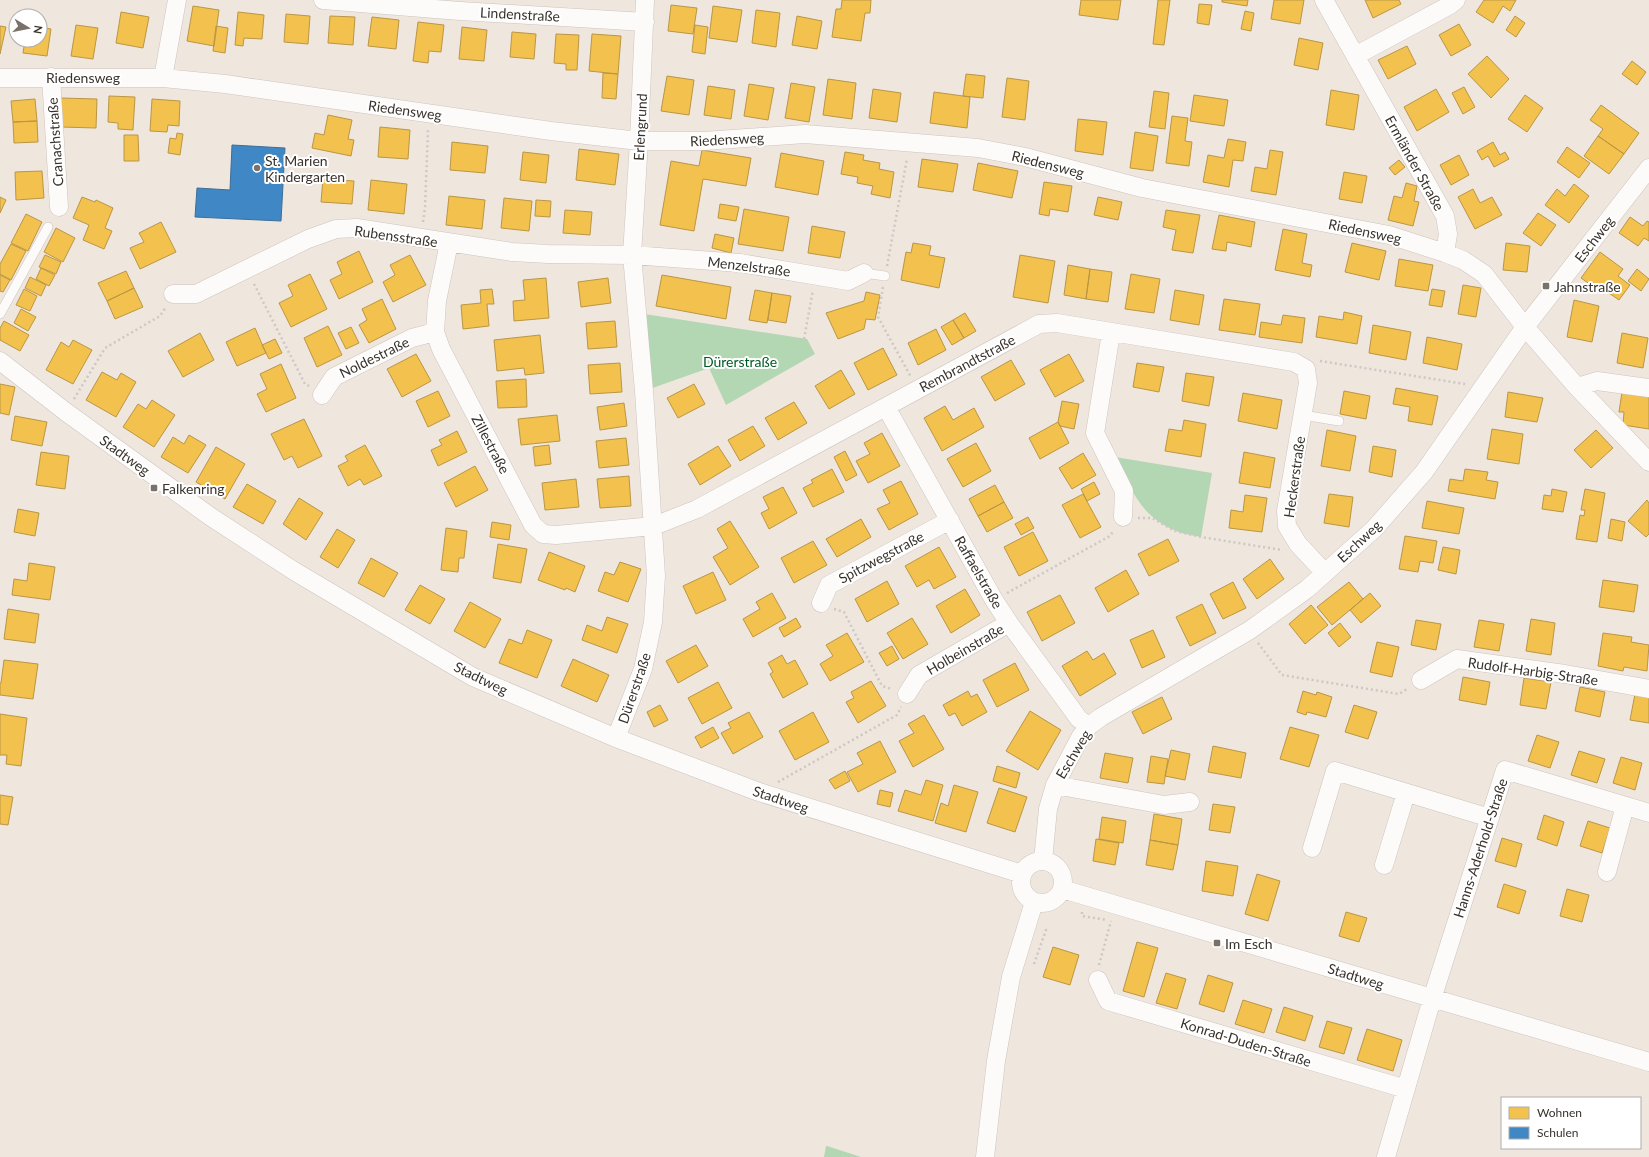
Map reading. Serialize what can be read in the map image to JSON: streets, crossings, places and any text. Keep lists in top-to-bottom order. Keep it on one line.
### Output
{"streets":{"street":["Lindenstraße","Riedensweg","Erlengrund","Cranachstraße","Ermländer Straße","Rubensstraße","Eschweg","Menzelstraße","Noldestraße","Rembrandtstraße","Zillestraße","Stadtweg","Heckerstraße","Spitzwegstraße","Raffaelstraße","Holbeinstraße","Rudolf-Harbig-Straße","Dürerstraße","Hanns-Aderhold-Straße","Konrad-Duden-Straße"]},"crossings":[["Lindenstraße","Erlengrund"],["Riedensweg","Erlengrund"],["Riedensweg","Cranachstraße"],["Riedensweg","Ermländer Straße"],["Erlengrund","Rubensstraße"],["Erlengrund","Menzelstraße"],["Erlengrund","Dürerstraße"],["Rubensstraße","Menzelstraße"],["Rubensstraße","Zillestraße"],["Rubensstraße","Dürerstraße"],["Eschweg","Stadtweg"],["Eschweg","Heckerstraße"],["Eschweg","Raffaelstraße"],["Menzelstraße","Dürerstraße"],["Noldestraße","Zillestraße"],["Rembrandtstraße","Zillestraße"],["Rembrandtstraße","Heckerstraße"],["Rembrandtstraße","Raffaelstraße"],["Rembrandtstraße","Dürerstraße"],["Zillestraße","Dürerstraße"],["Stadtweg","Dürerstraße"],["Stadtweg","Hanns-Aderhold-Straße"],["Spitzwegstraße","Raffaelstraße"],["Raffaelstraße","Holbeinstraße"],["Hanns-Aderhold-Straße","Konrad-Duden-Straße"]],"parks":["Dürerstraße"],"places":{"other":["St. Marien Kindergarten"],"transit":["Jahnstraße","Falkenring","Im Esch"]},"legend":["Wohnen","Schulen"],"north":"right"}
